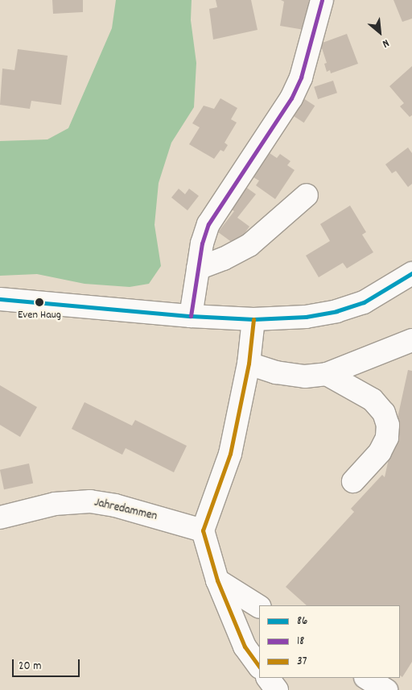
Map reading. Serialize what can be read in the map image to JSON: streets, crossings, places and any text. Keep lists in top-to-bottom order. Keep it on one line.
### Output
{"streets":{"street":["Jahredammen"]},"places":["Even Haug"],"lines":["transit line 18","transit line 86","transit line 37"],"legend":["86","18","37"],"scale_bar":"20 m","north":"bottom right"}
